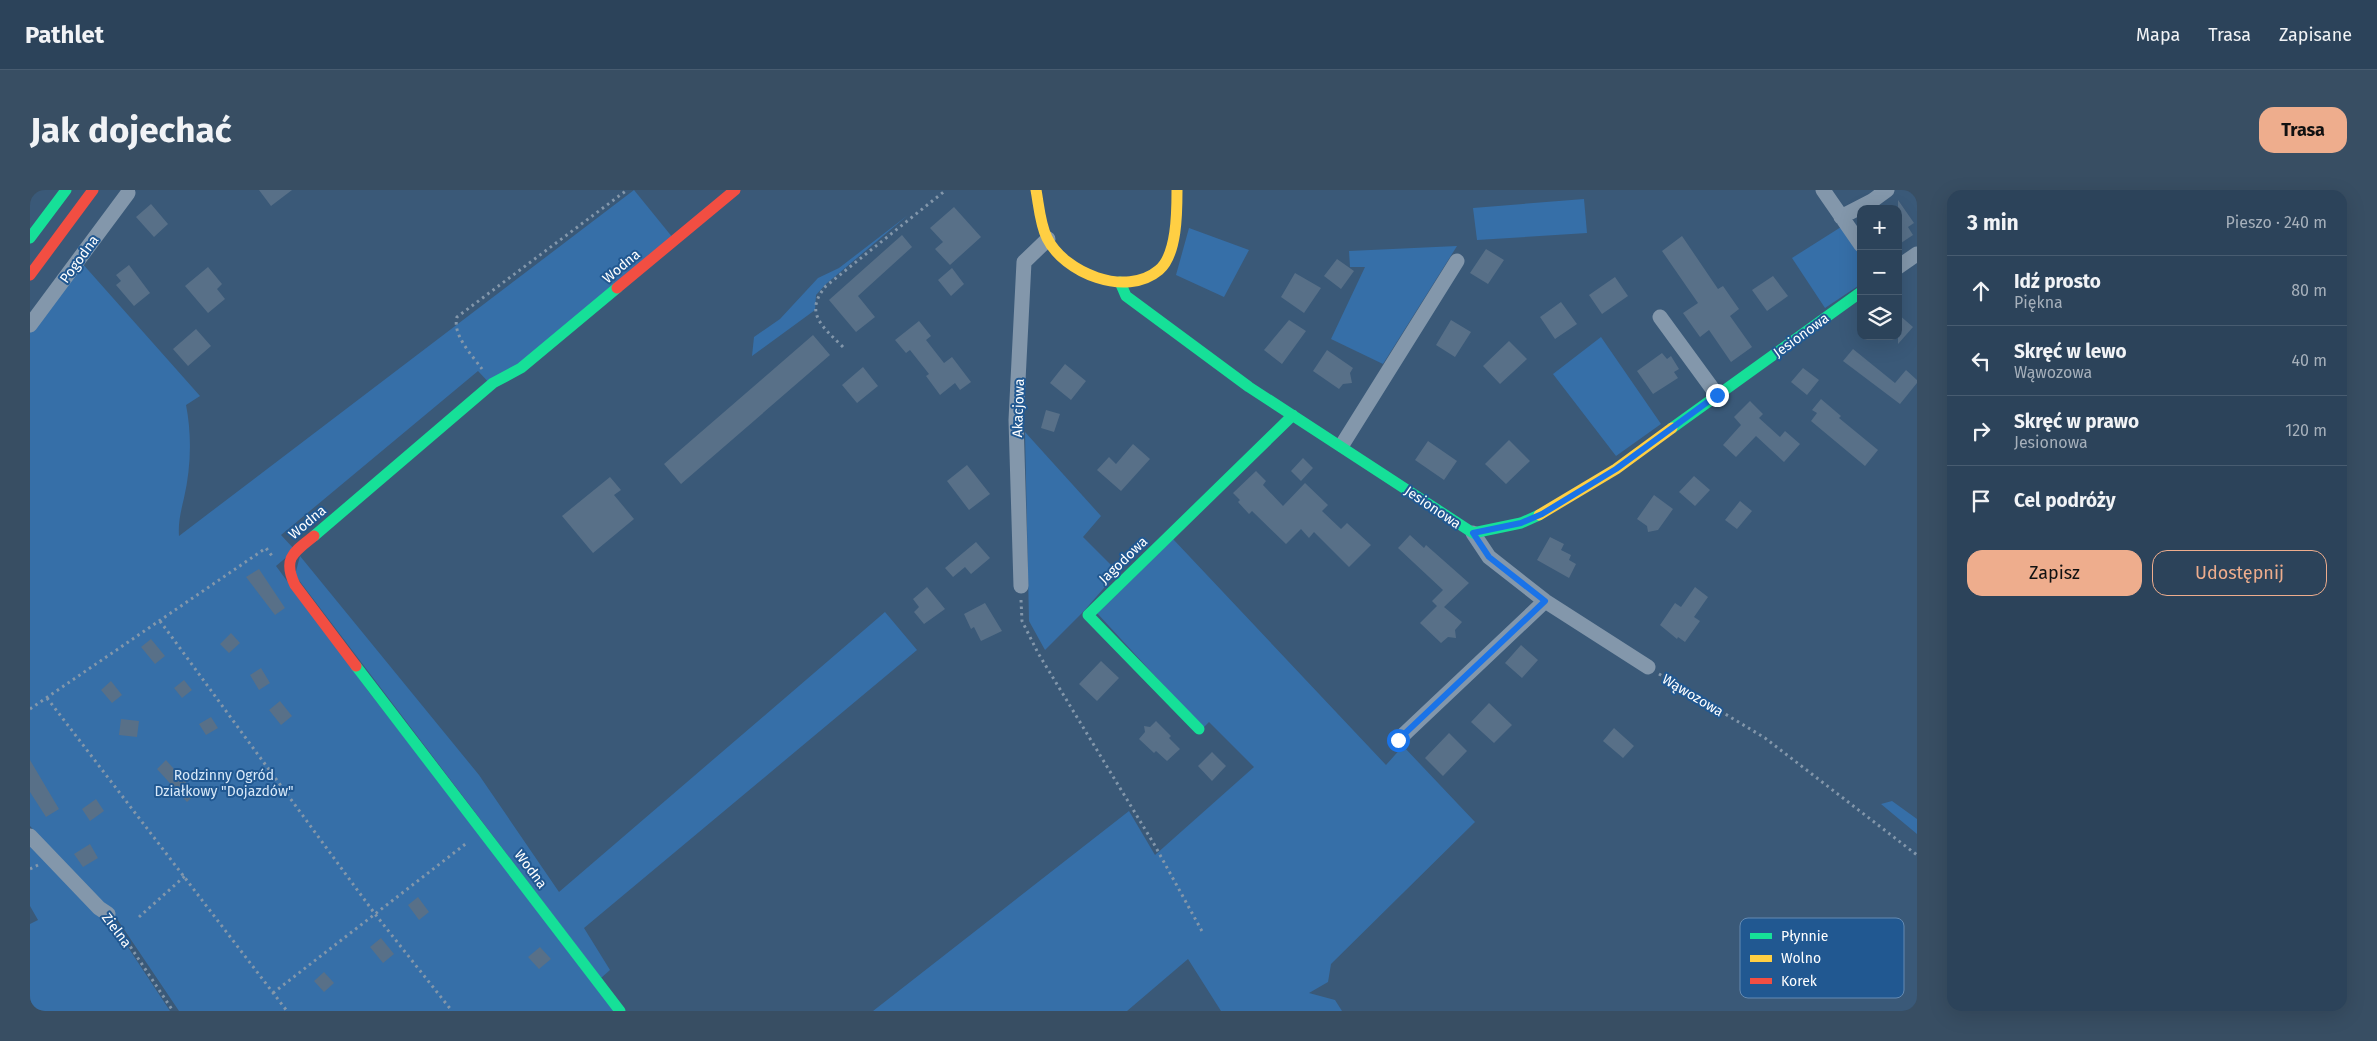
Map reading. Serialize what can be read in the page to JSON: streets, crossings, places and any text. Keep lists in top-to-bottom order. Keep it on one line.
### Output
{"streets":{"street":["Pogodna","Wodna","Jesionowa","Akacjowa","Jagodowa","Wąwozowa","Zielna"]},"crossings":[["Jesionowa","Jagodowa"],["Jesionowa","Wąwozowa"]],"parks":["Rodzinny Ogród Działkowy \"Dojazdów\""],"legend":["Płynnie","Wolno","Korek"],"page":{"header":"Pathlet","nav":["Mapa","Trasa","Zapisane"],"buttons":["Trasa",["Zapisz","Udostępnij"]],"title":"Jak dojechać","heading":["3 min","Pieszo · 240 m"],"map_buttons":["+","−"],"list":[["Idź prosto","Piękna","80 m"],["Skręć w lewo","Wąwozowa","40 m"],["Skręć w prawo","Jesionowa","120 m"],"Cel podróży"]}}
